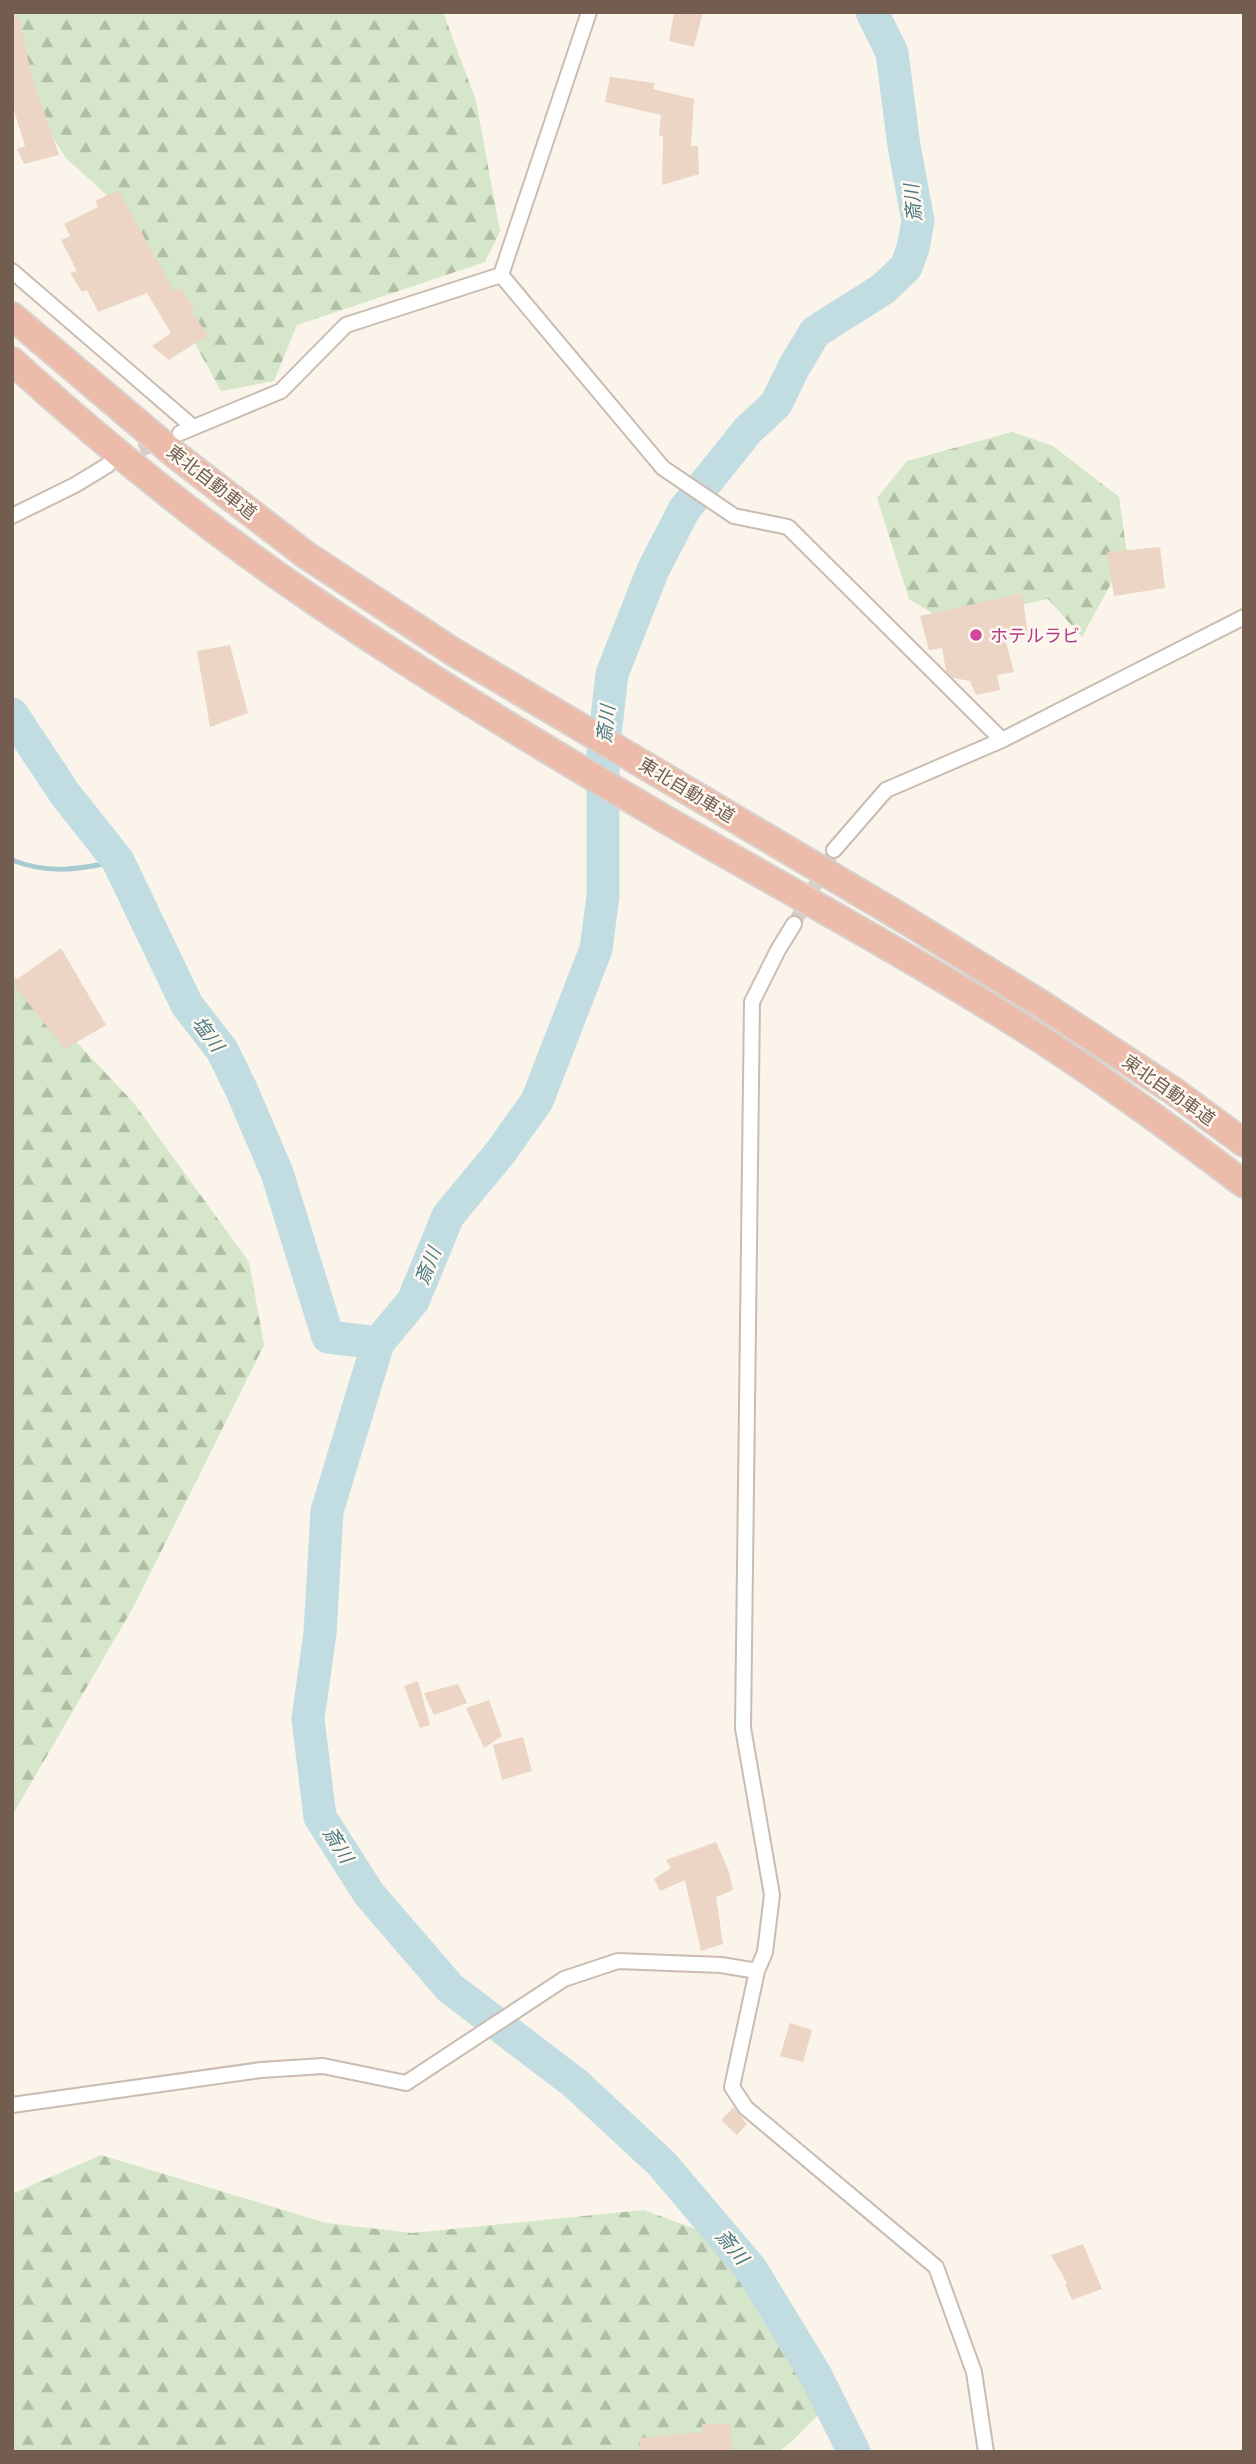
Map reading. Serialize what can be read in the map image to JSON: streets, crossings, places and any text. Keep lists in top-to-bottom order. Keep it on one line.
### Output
{"streets":{"highway":["東北自動車道"]},"water":["斎川","塩川"],"places":["ホテルラビ"]}
